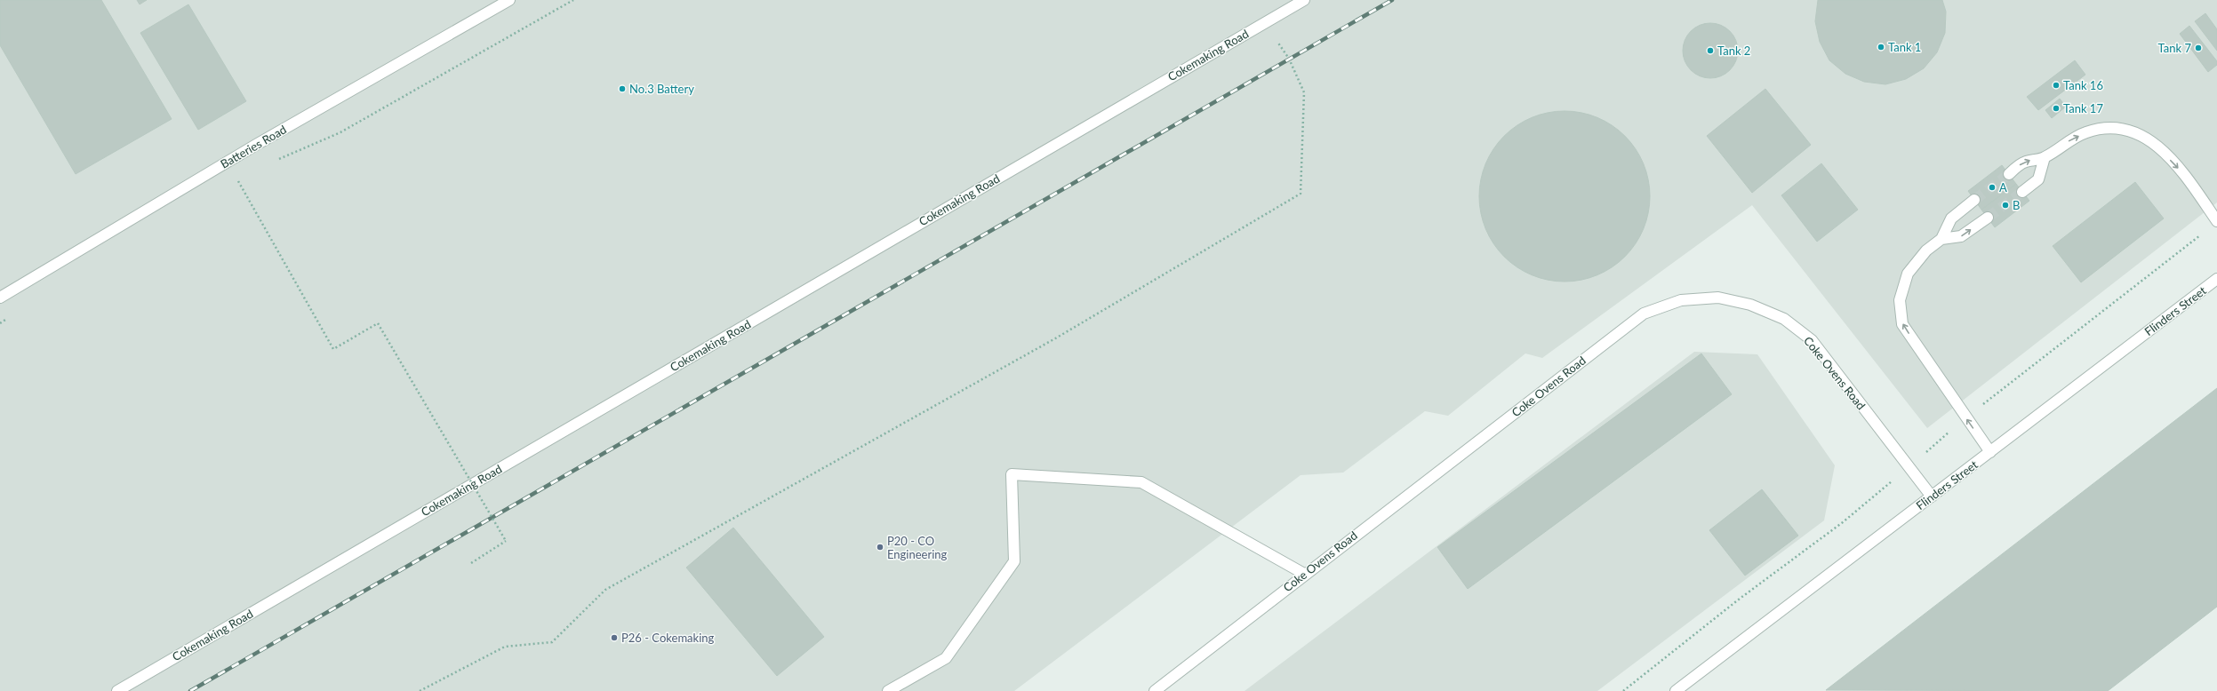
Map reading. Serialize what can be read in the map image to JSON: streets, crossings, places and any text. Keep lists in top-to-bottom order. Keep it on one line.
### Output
{"streets":{"street":["Cokemaking Road","Batteries Road","Flinders Street","Coke Ovens Road"]},"crossings":[["Flinders Street","Coke Ovens Road"]],"places":["Tank 1","Tank 7","Tank 2","Tank 16","No.3 Battery","Tank 17","A","B","P20 - CO Engineering","P26 - Cokemaking"]}
